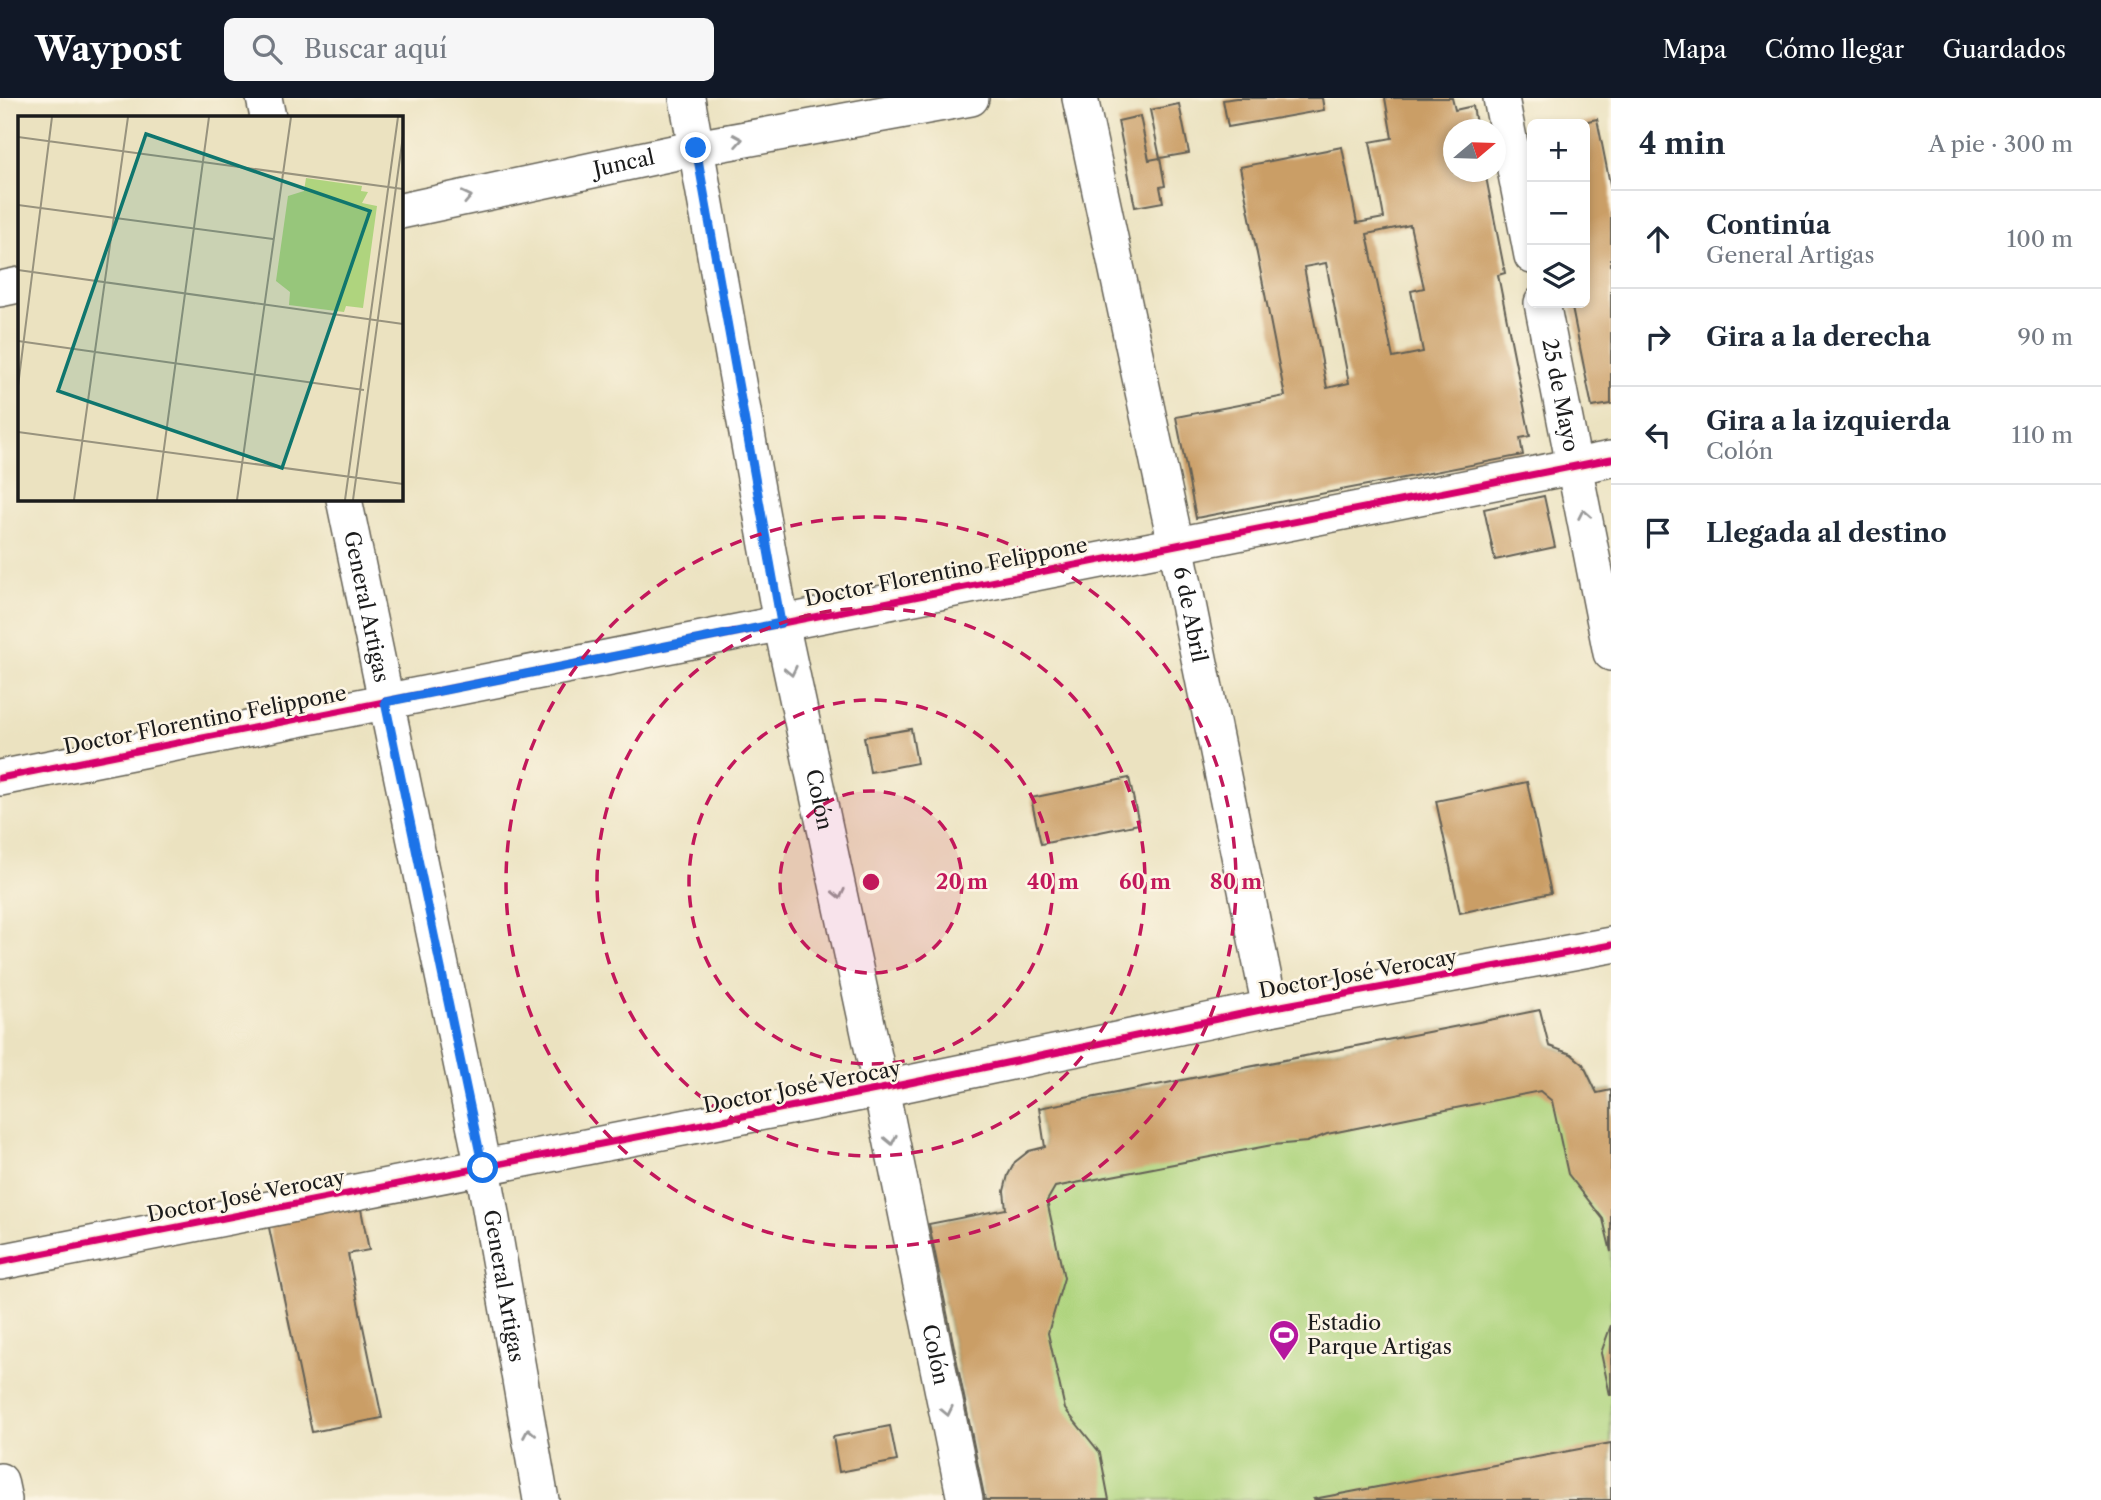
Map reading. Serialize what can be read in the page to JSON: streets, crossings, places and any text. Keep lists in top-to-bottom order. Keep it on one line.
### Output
{"streets":{"street":["Juncal","25 de Mayo","Doctor Florentino Felippone","General Artigas","6 de Abril","Colón","Doctor José Verocay"]},"crossings":[["Juncal","Colón"],["25 de Mayo","Doctor Florentino Felippone"],["Doctor Florentino Felippone","General Artigas"],["Doctor Florentino Felippone","6 de Abril"],["Doctor Florentino Felippone","Colón"],["General Artigas","Doctor José Verocay"],["6 de Abril","Doctor José Verocay"],["Colón","Doctor José Verocay"]],"one_way":["Juncal","25 de Mayo","Colón"],"places":{"sports":["Estadio Parque Artigas"]},"north":"right","page":{"header":"Waypost","search":"Buscar aquí","nav":["Mapa","Cómo llegar","Guardados"],"heading":["4 min","A pie · 300 m"],"map_buttons":["+","−"],"list":[["Continúa","General Artigas","100 m"],["Gira a la derecha","90 m"],["Gira a la izquierda","Colón","110 m"],"Llegada al destino"]},"rings":["20 m","40 m","60 m","80 m"]}
